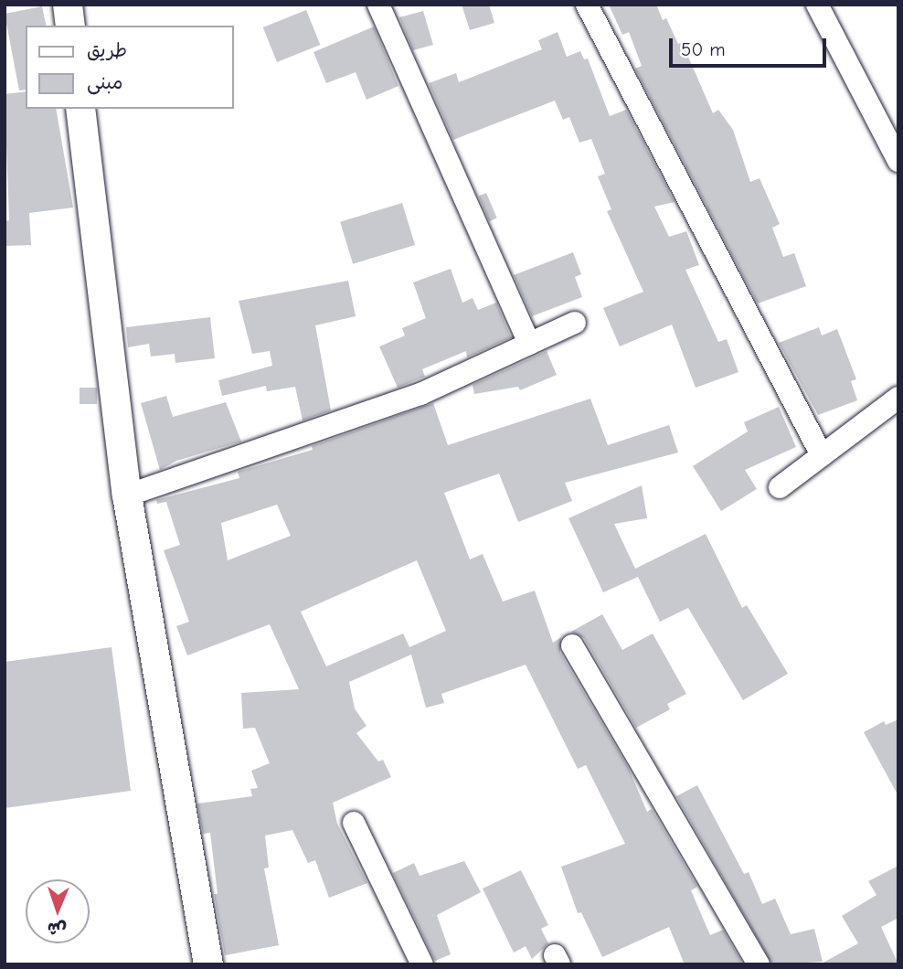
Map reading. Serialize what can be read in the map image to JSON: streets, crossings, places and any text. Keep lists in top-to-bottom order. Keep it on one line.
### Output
{"legend":["طريق","مبنى"],"scale_bar":"50 m","north":"bottom"}
